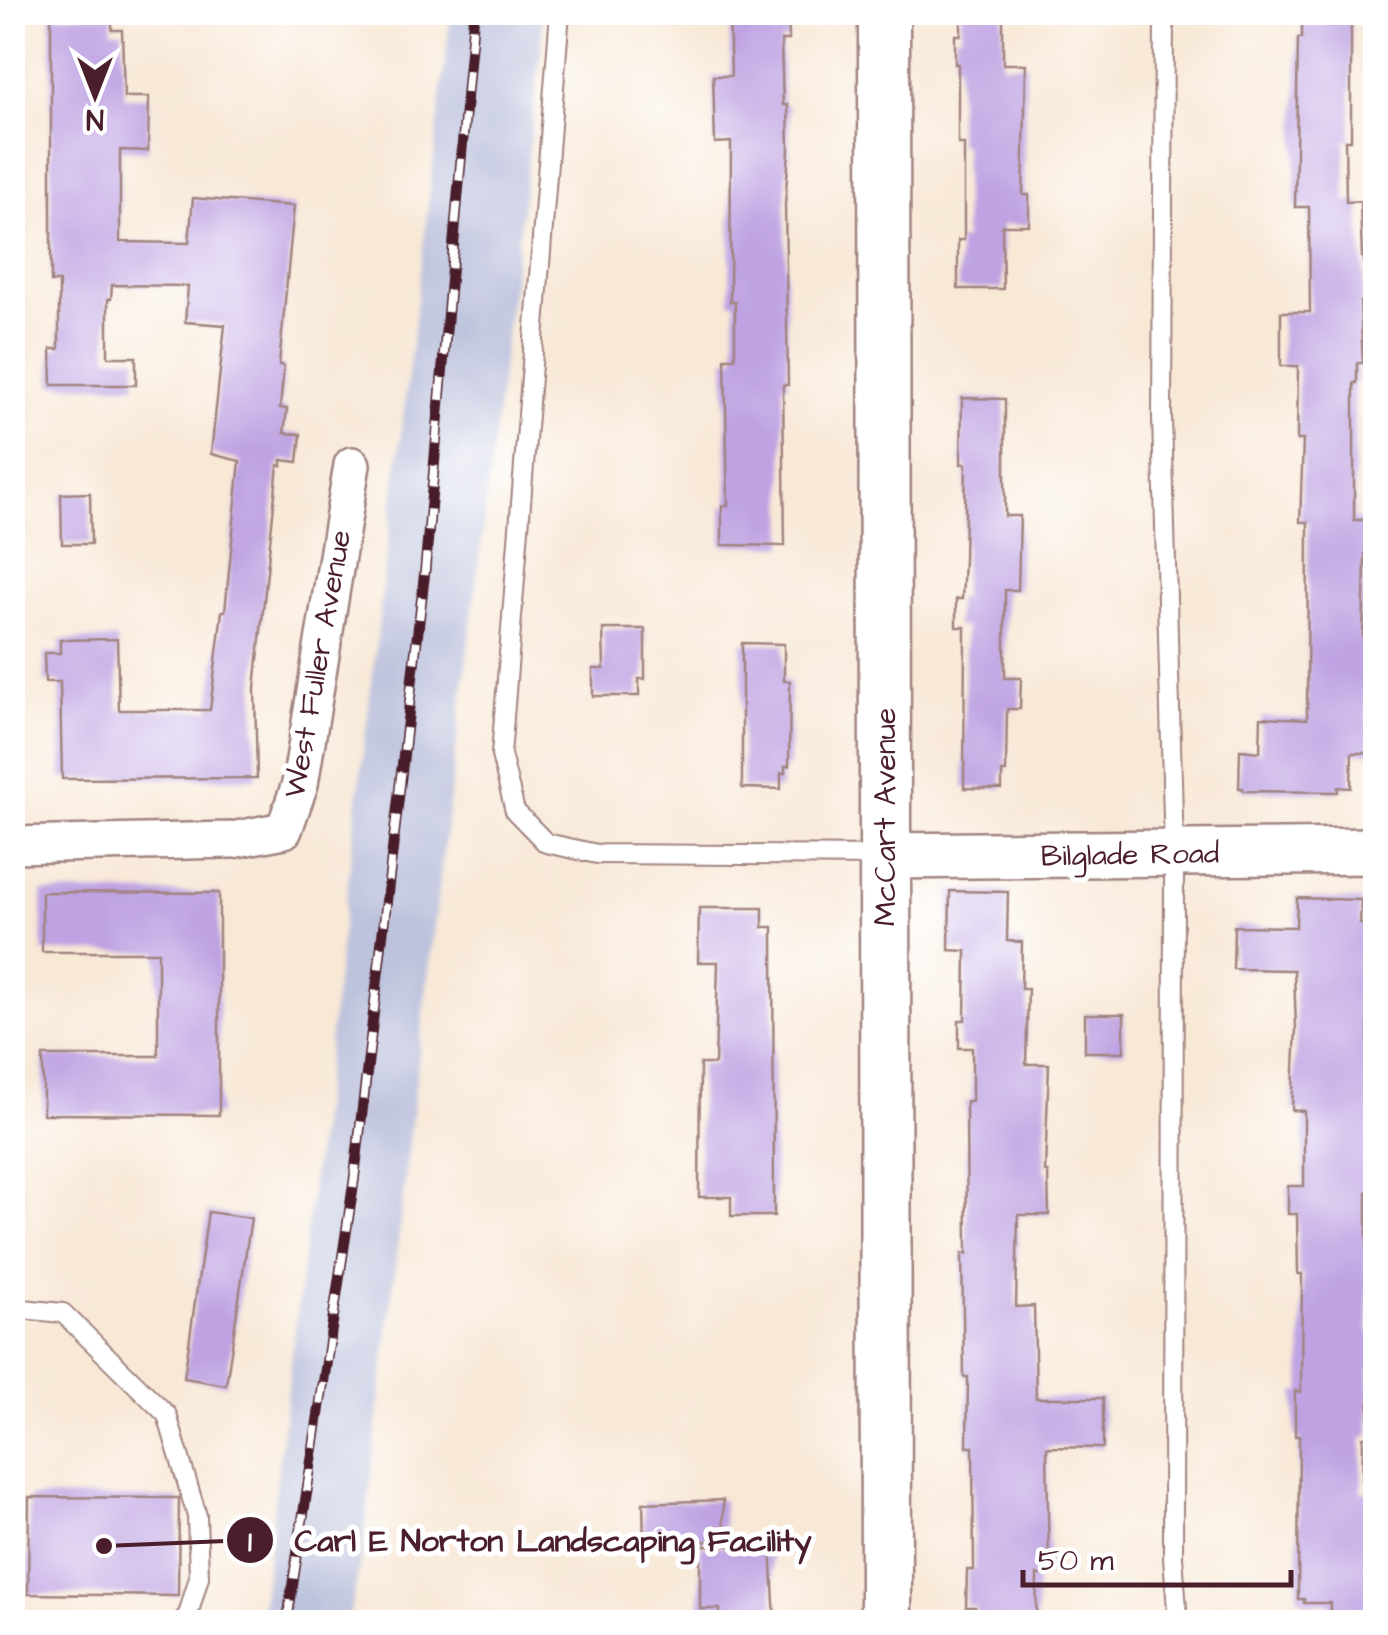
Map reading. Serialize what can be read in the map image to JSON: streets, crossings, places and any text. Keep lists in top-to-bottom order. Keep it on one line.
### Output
{"streets":{"main road":["McCart Avenue"],"street":["West Fuller Avenue","Bilglade Road"]},"crossings":[["McCart Avenue","Bilglade Road"]],"places":["Carl E Norton Landscaping Facility"],"scale_bar":"50 m","north":"bottom"}
